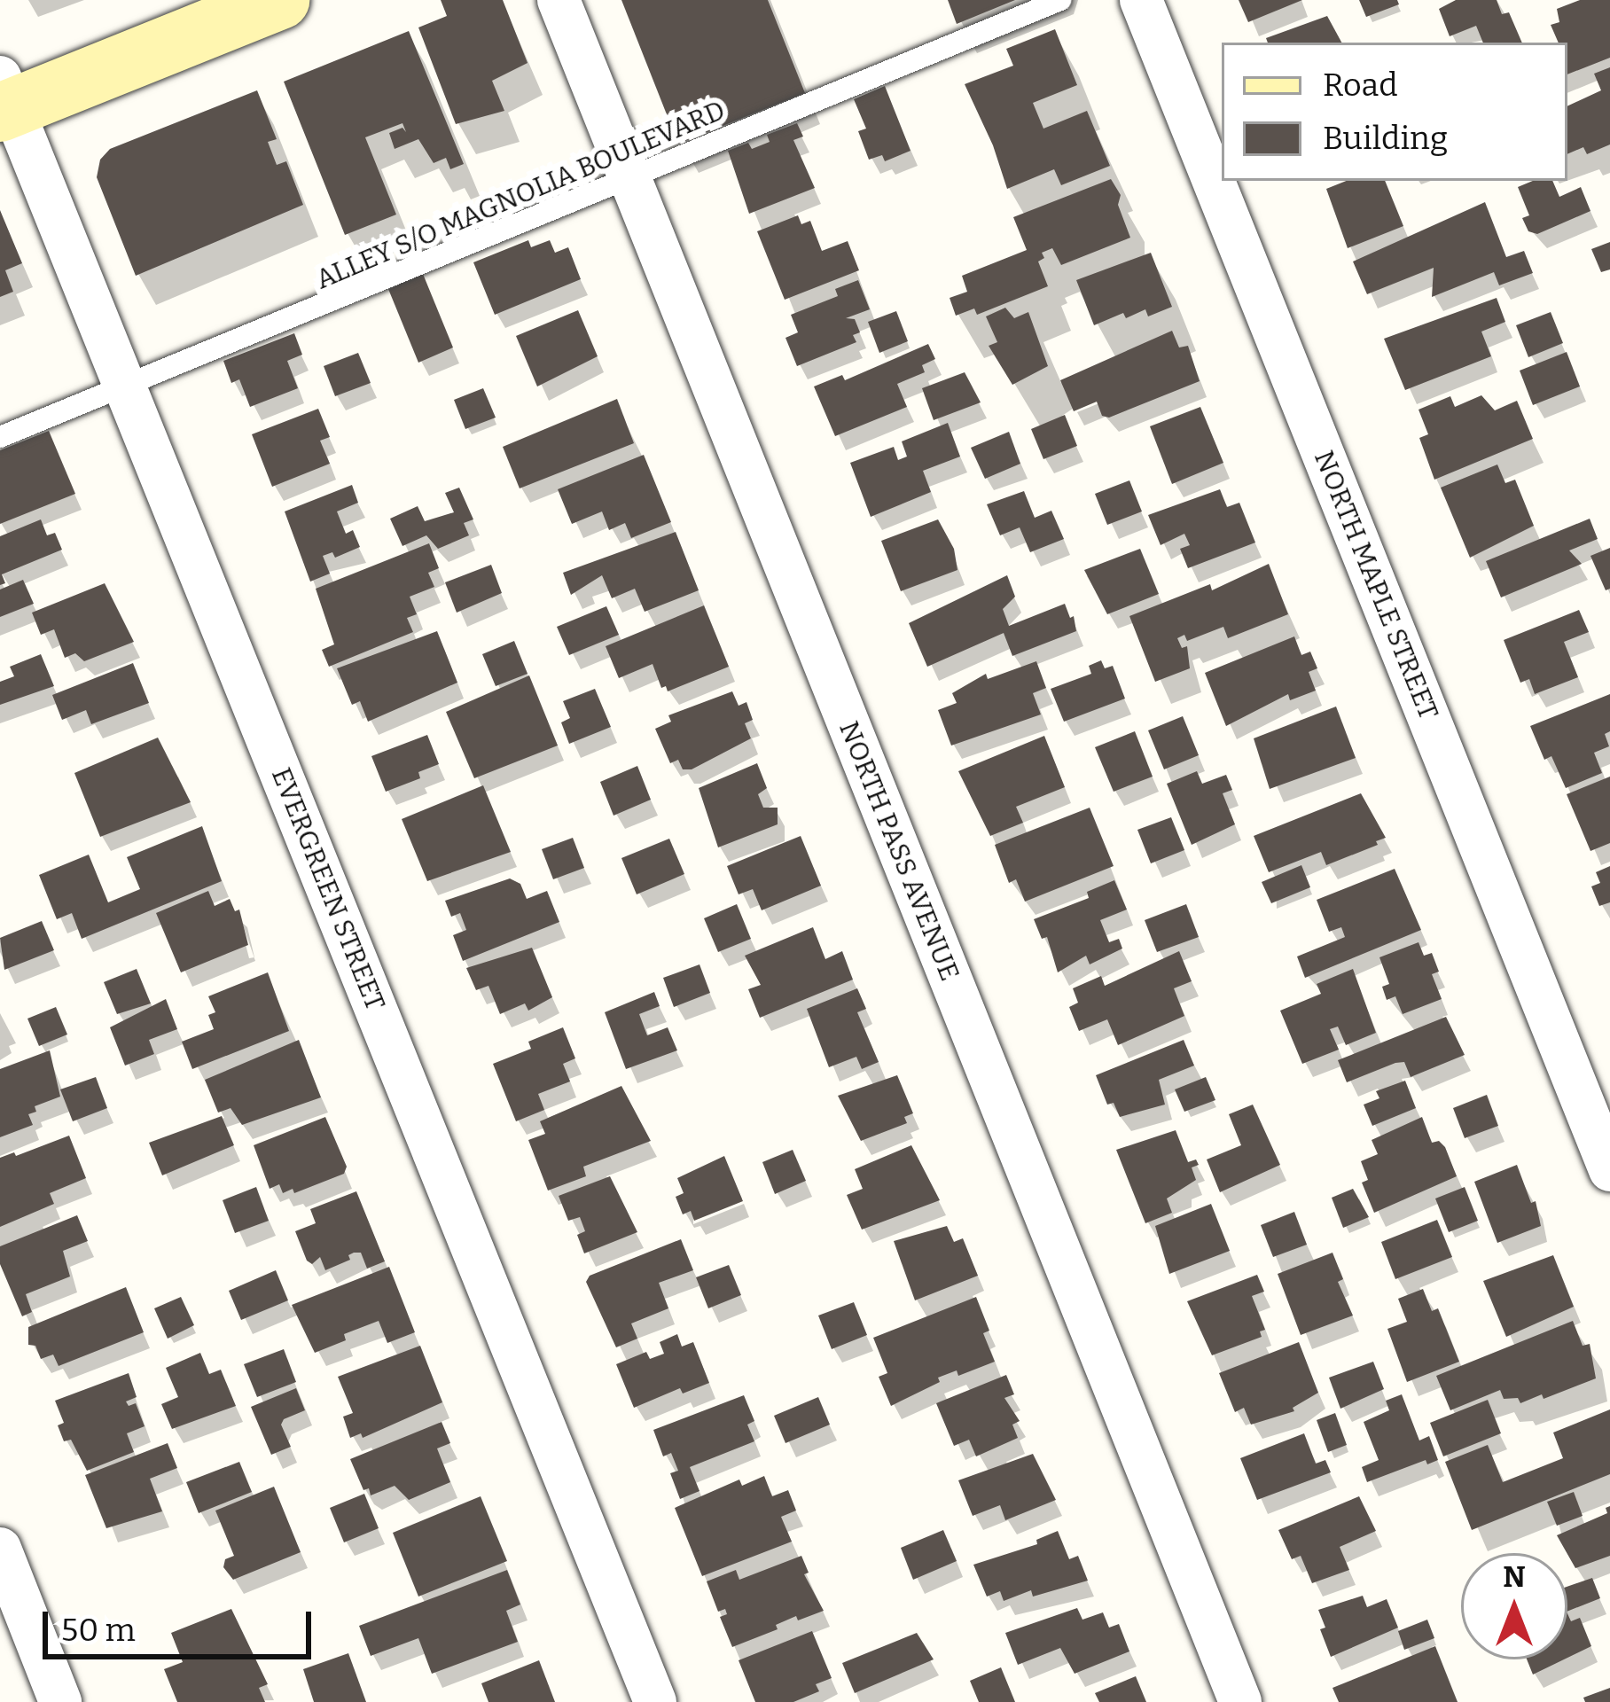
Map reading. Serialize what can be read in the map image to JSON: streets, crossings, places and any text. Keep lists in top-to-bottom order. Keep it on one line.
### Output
{"streets":{"street":["NORTH MAPLE STREET","NORTH PASS AVENUE","EVERGREEN STREET"],"lane":["ALLEY S/O MAGNOLIA BOULEVARD"]},"crossings":[["ALLEY S/O MAGNOLIA BOULEVARD","NORTH PASS AVENUE"],["ALLEY S/O MAGNOLIA BOULEVARD","EVERGREEN STREET"]],"legend":["Road","Building"],"scale_bar":"50 m","north":"top"}
